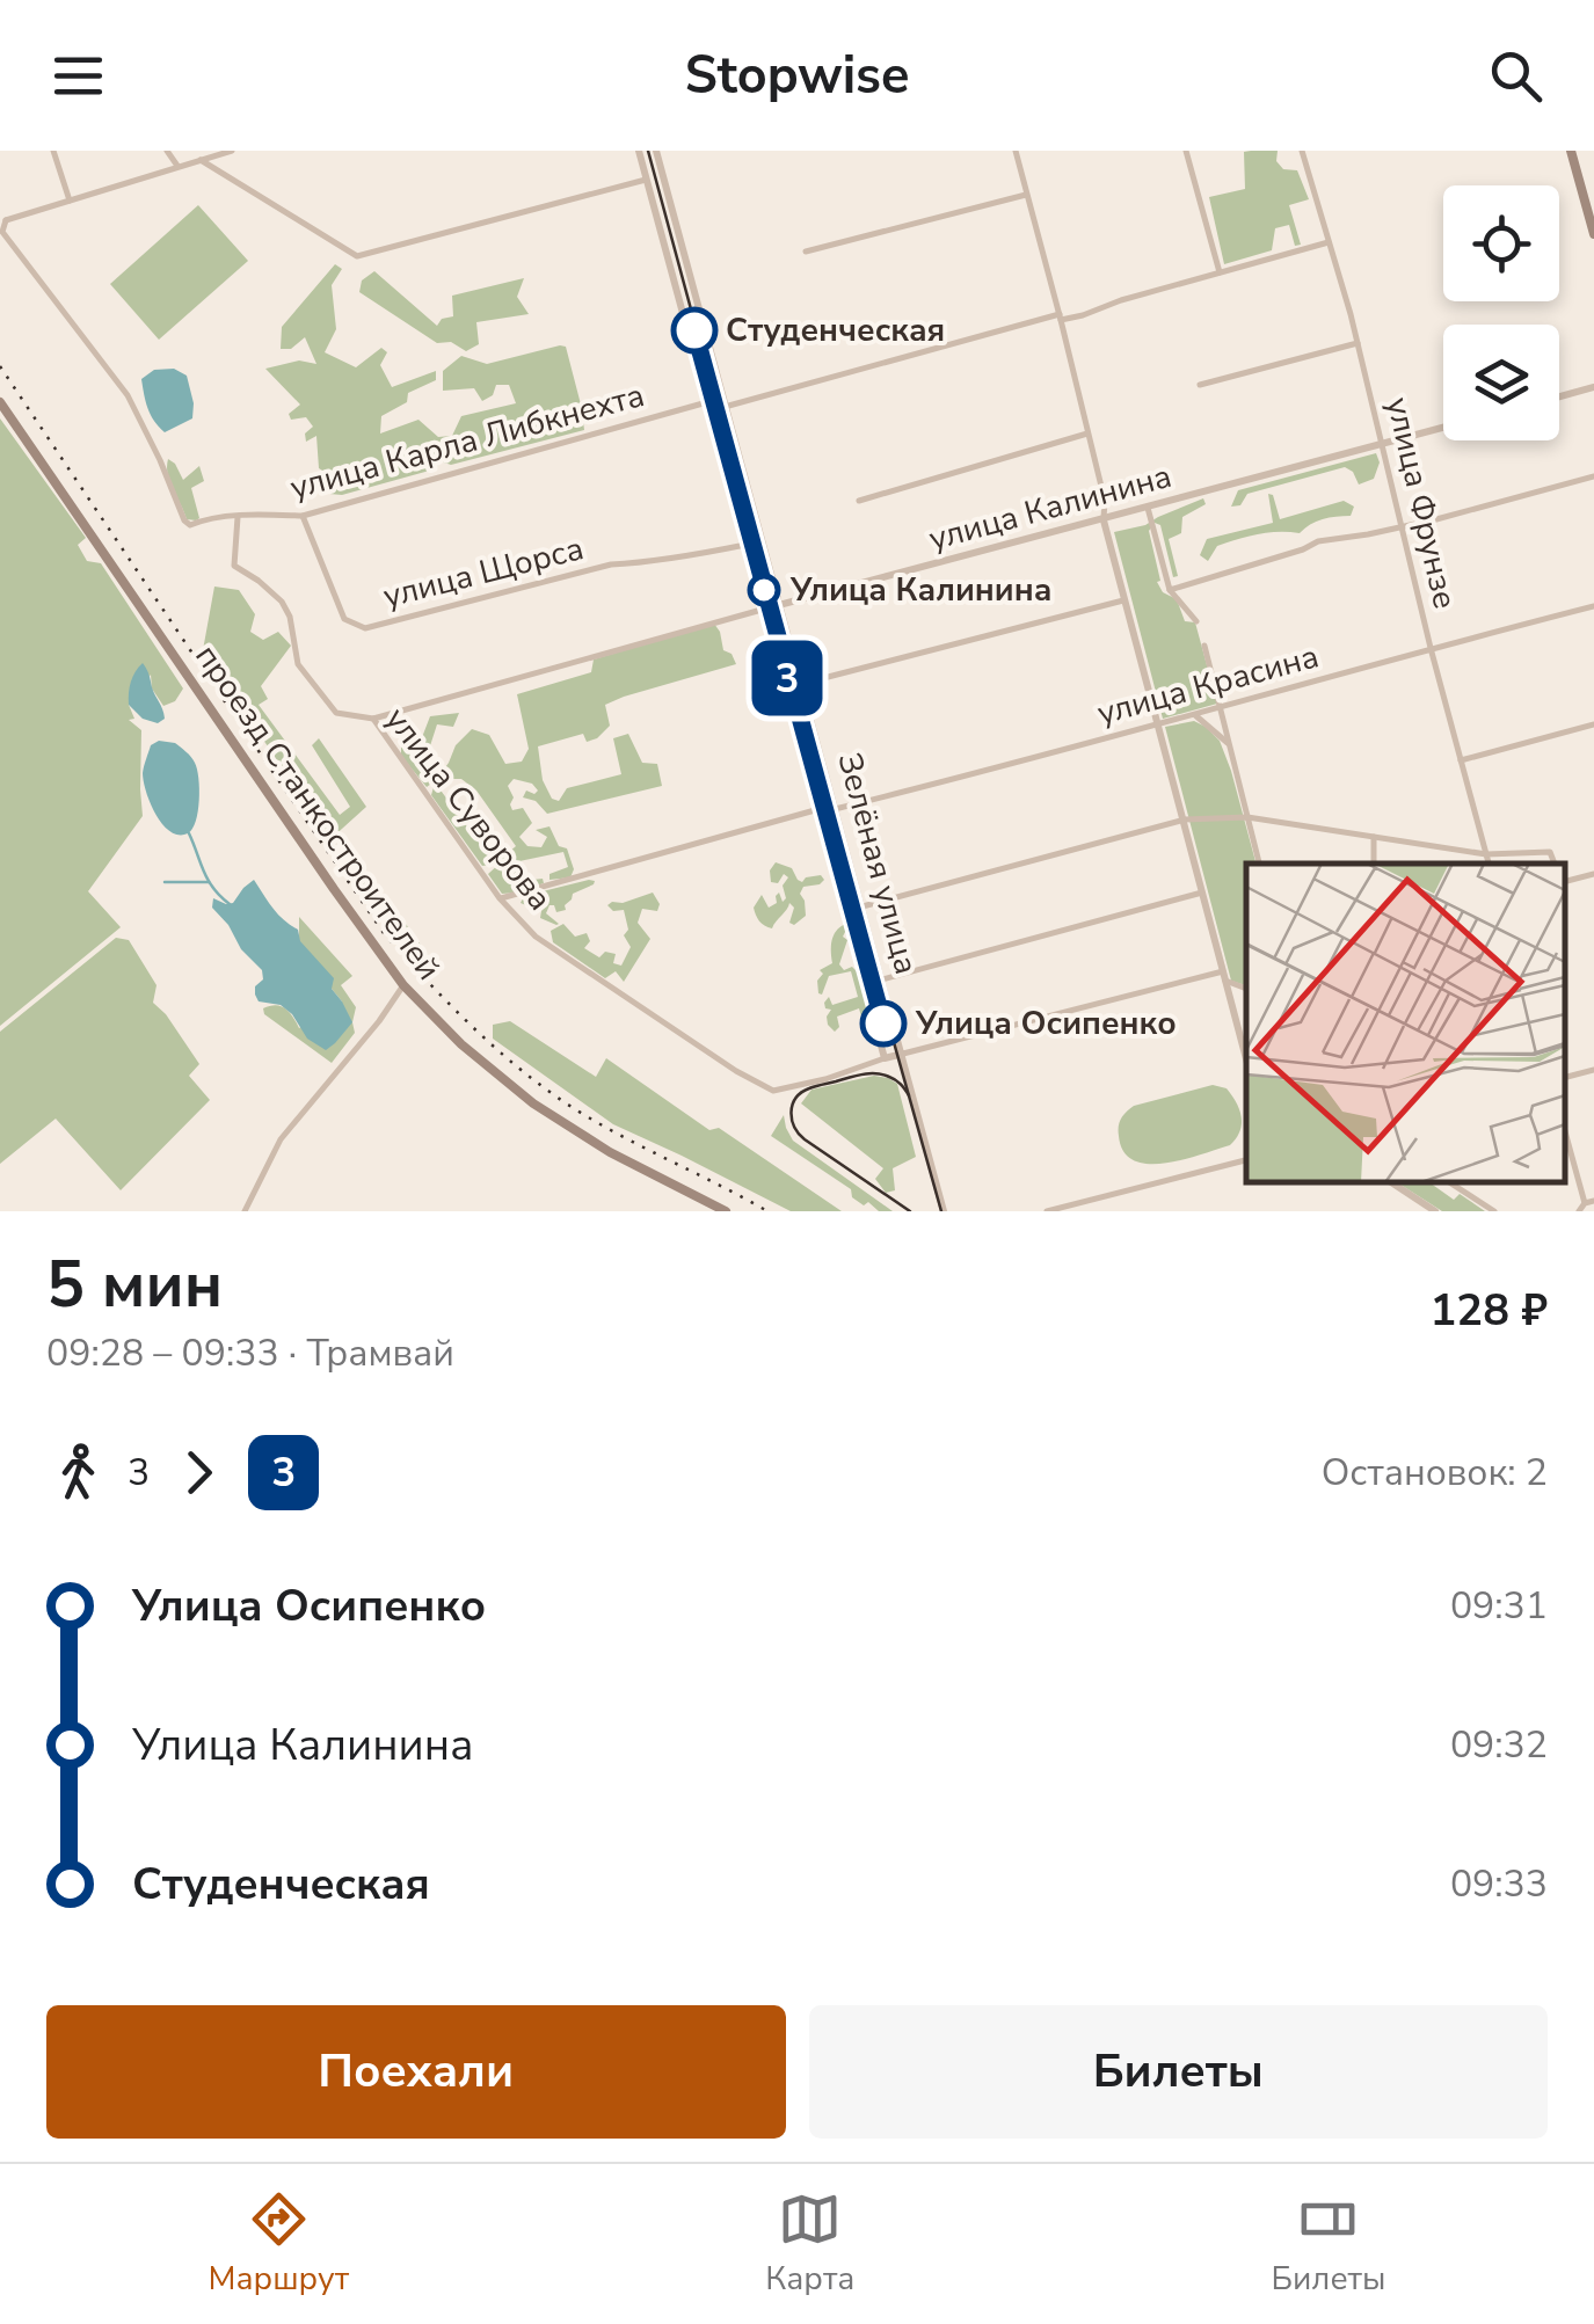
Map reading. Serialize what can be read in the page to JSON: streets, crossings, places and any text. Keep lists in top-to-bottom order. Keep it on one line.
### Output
{"streets":{"main road":["проезд Станкостроителей"],"street":["улица Карла Либкнехта","улица Фрунзе","улица Калинина","улица Щорса","улица Красина","улица Суворова","Зелёная улица"]},"crossings":[["улица Карла Либкнехта","улица Щорса"],["улица Карла Либкнехта","улица Суворова"],["улица Карла Либкнехта","Зелёная улица"],["улица Фрунзе","улица Калинина"],["улица Фрунзе","улица Красина"],["улица Калинина","улица Суворова"],["улица Калинина","Зелёная улица"],["улица Щорса","Зелёная улица"],["улица Красина","Зелёная улица"],["улица Суворова","Зелёная улица"]],"places":["Студенческая","Улица Калинина","Улица Осипенко"],"lines":["tram line 3"],"page":{"header":"Stopwise","on_map":"3","heading":["5 мин","09:28 – 09:33 · Трамвай","128 ₽"],"legs":["3","3","Остановок: 2"],"list":[{"name":"Улица Осипенко","value":"09:31"},{"name":"Улица Калинина","value":"09:32"},{"name":"Студенческая","value":"09:33"}],"buttons":["Поехали","Билеты"],"tabs":["Маршрут","Карта","Билеты"]}}
